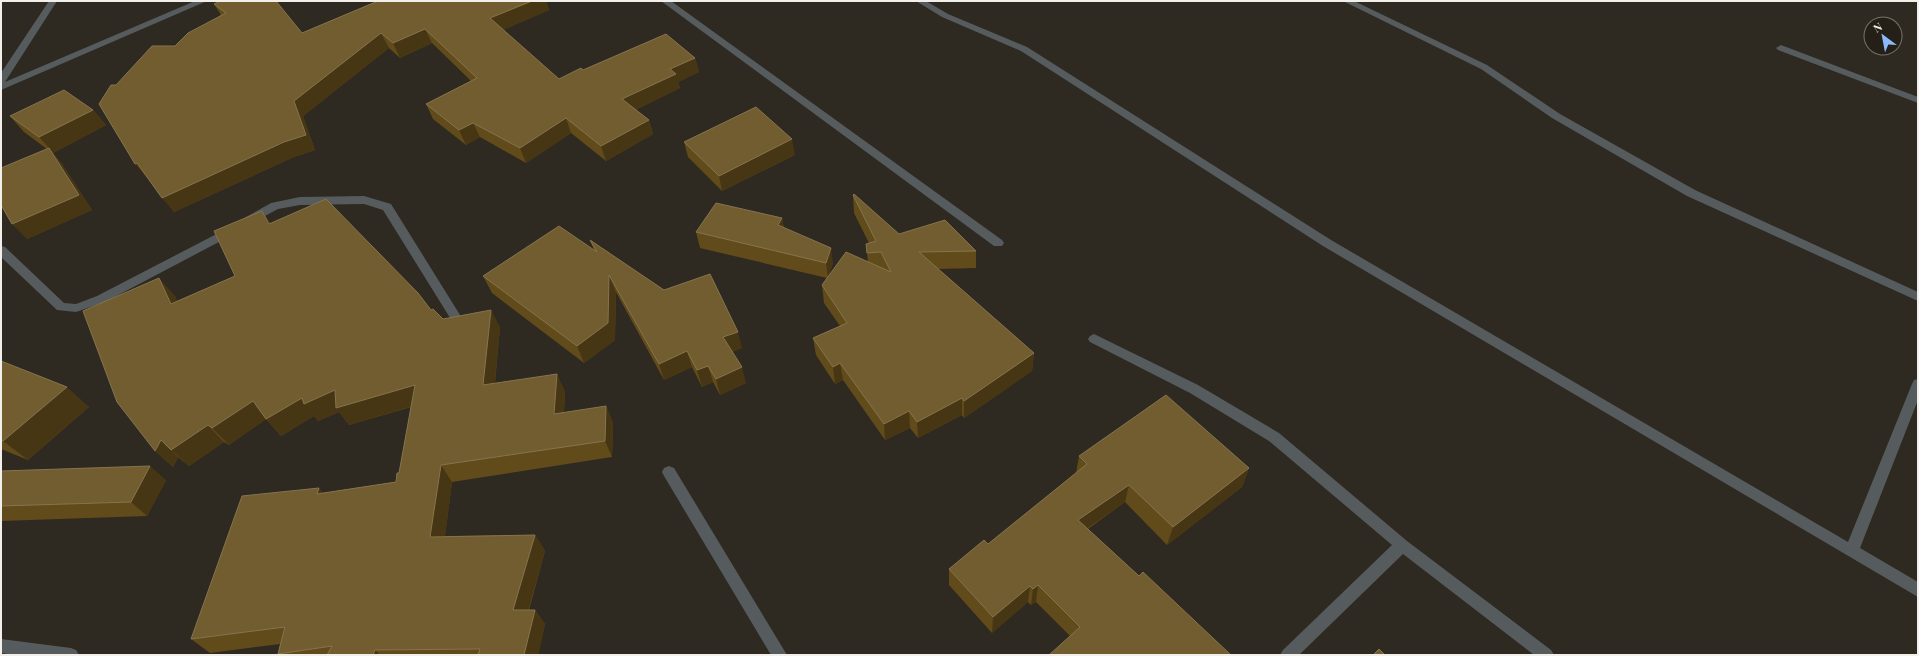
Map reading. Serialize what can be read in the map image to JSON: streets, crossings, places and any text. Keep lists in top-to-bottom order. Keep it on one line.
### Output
{"north":"top left"}
